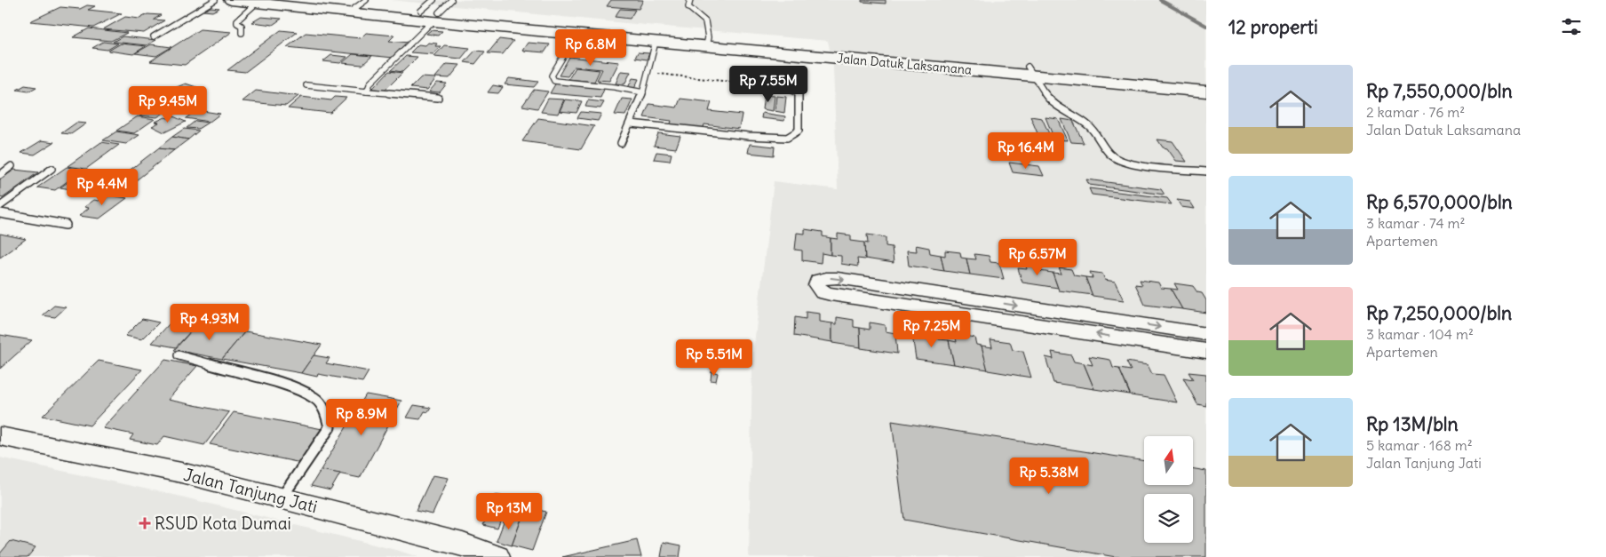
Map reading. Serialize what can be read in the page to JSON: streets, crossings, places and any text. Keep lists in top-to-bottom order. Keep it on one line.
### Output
{"streets":{"highway":["Jalan Datuk Laksamana"],"street":["Jalan Tanjung Jati"]},"places":{"health":["RSUD Kota Dumai"]},"north":"top","page":{"heading":"12 properti","price":["Rp 6.8M","Rp 7.55M","Rp 9.45M","Rp 16.4M","Rp 4.4M","Rp 6.57M","Rp 4.93M","Rp 7.25M","Rp 5.51M","Rp 8.9M","Rp 5.38M","Rp 13M"],"list":[{"name":"Rp 7,550,000/bln","note":"2 kamar · 76 m² · Jalan Datuk Laksamana"},{"name":"Rp 6,570,000/bln","note":"3 kamar · 74 m² · Apartemen"},{"name":"Rp 7,250,000/bln","note":"3 kamar · 104 m² · Apartemen"},{"name":"Rp 13M/bln","note":"5 kamar · 168 m² · Jalan Tanjung Jati"}]}}
